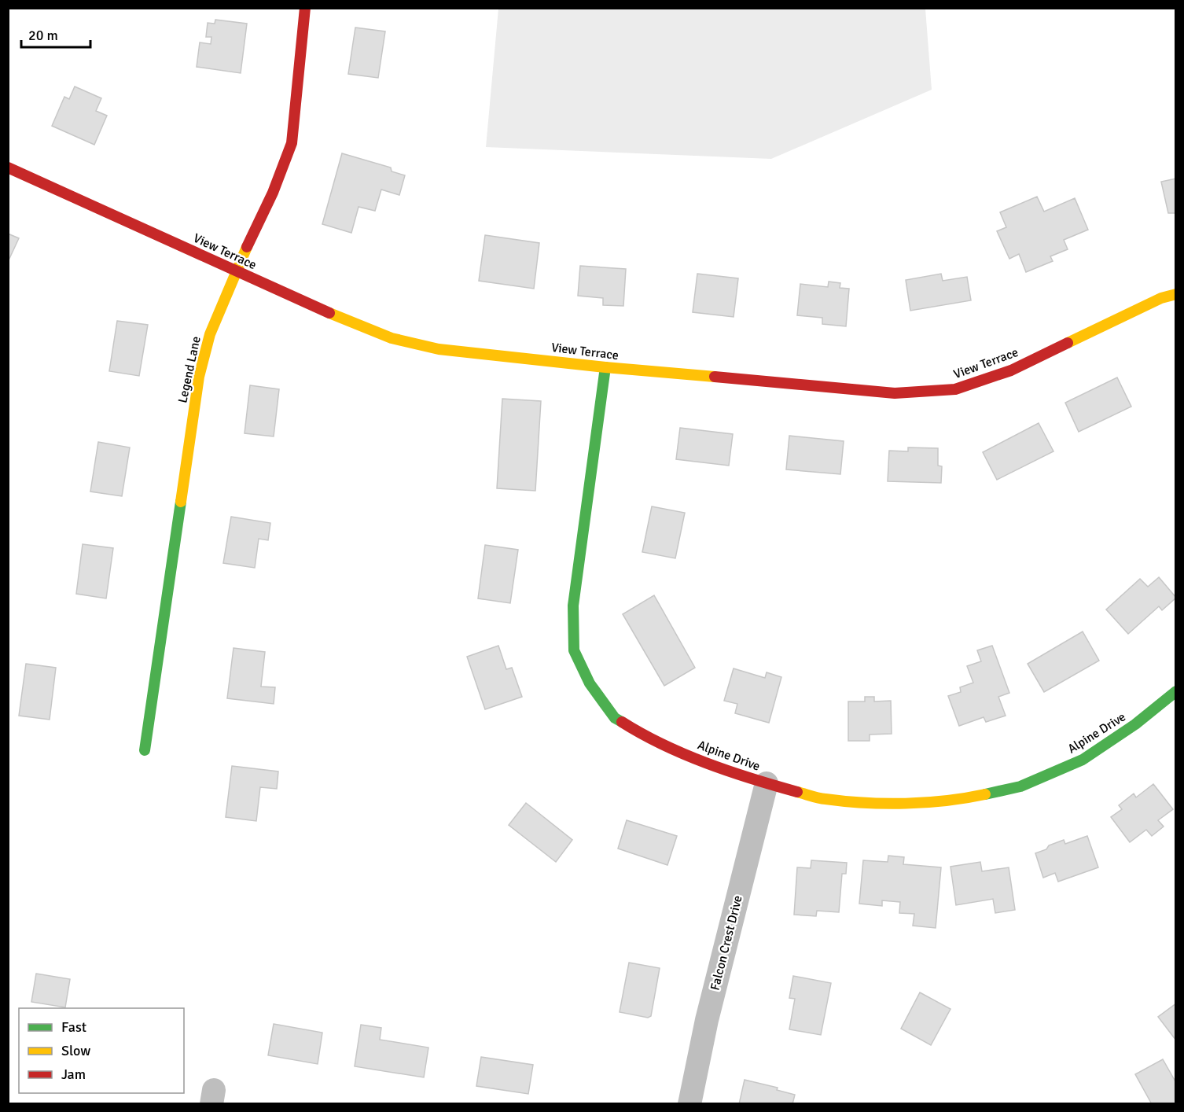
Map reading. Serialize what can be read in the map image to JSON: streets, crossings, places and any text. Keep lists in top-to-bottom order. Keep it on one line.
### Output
{"streets":{"street":["View Terrace","Legend Lane","Alpine Drive","Falcon Crest Drive"]},"crossings":[["View Terrace","Legend Lane"],["View Terrace","Alpine Drive"],["Alpine Drive","Falcon Crest Drive"]],"legend":["Fast","Slow","Jam"],"scale_bar":"20 m"}
